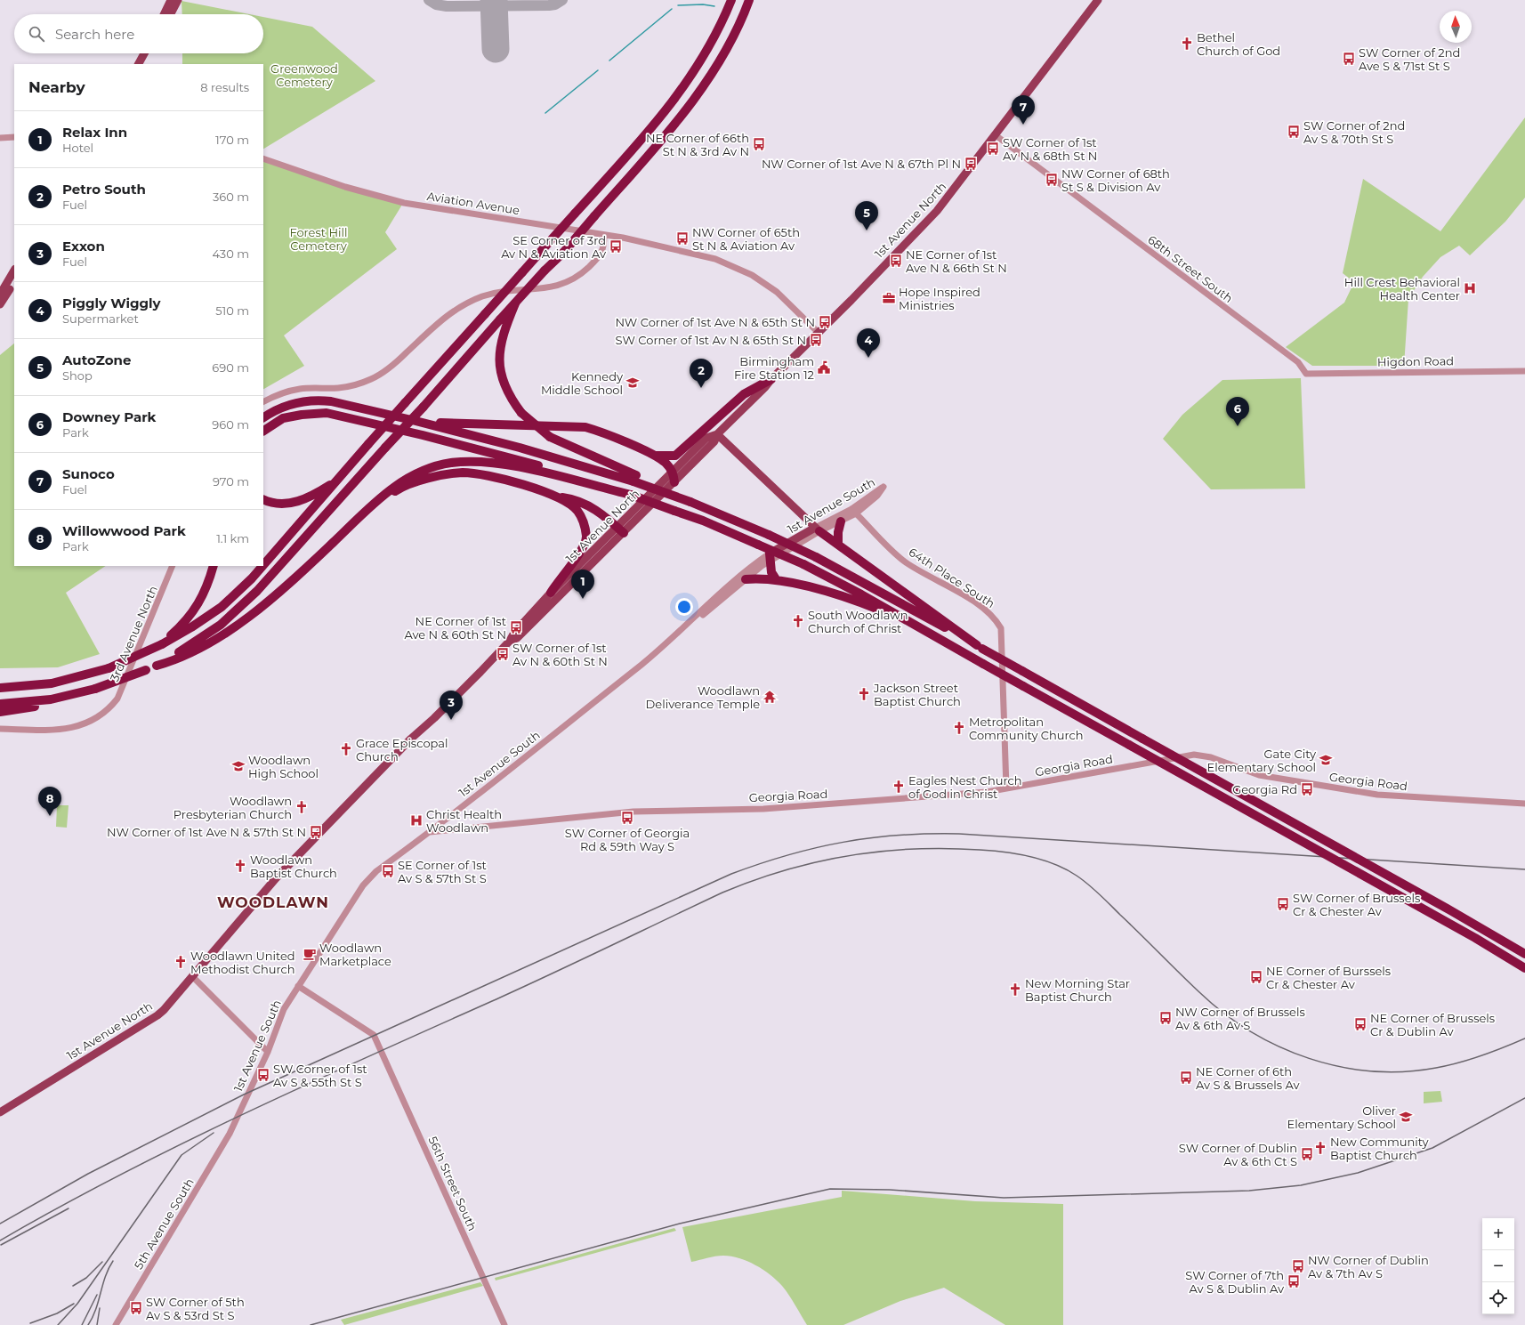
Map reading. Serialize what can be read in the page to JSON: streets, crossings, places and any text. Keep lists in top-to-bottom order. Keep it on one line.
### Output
{"streets":{"main road":["1st Avenue North","1st Avenue South"],"street":["Aviation Avenue","68th Street South","Higdon Road","64th Place South","3rd Avenue North","Georgia Road","56th Street South","5th Avenue South"]},"crossings":[["Aviation Avenue","1st Avenue North"],["1st Avenue North","68th Street South"],["68th Street South","Higdon Road"],["1st Avenue South","64th Place South"],["1st Avenue South","Georgia Road"],["1st Avenue South","56th Street South"],["1st Avenue South","5th Avenue South"],["64th Place South","Georgia Road"]],"districts":["WOODLAWN"],"parks":["Greenwood Cemetery","Forest Hill Cemetery"],"places":{"church":["Bethel Church of God","South Woodlawn Church of Christ","Jackson Street Baptist Church","Metropolitan Community Church","Grace Episcopal Church","Eagles Nest Church of God in Christ","Woodlawn Presbyterian Church","Woodlawn Baptist Church","Woodlawn United Methodist Church","New Morning Star Baptist Church","New Community Baptist Church"],"bus stop":["SW Corner of 2nd Ave S & 71st St S","SW Corner of 2nd Av S & 70th St S","NE Corner of 66th St N & 3rd Av N","SW Corner of 1st Av N & 68th St N","NW Corner of 1st Ave N & 67th Pl N","NW Corner of 68th St S & Division Av","NW Corner of 65th St N & Aviation Av","SE Corner of 3rd Av N & Aviation Av","NE Corner of 1st Ave N & 66th St N","NW Corner of 1st Ave N & 65th St N","SW Corner of 1st Av N & 65th St N","NE Corner of 1st Ave N & 60th St N","SW Corner of 1st Av N & 60th St N","Georgia Rd","SW Corner of Georgia Rd & 59th Way S","NW Corner of 1st Ave N & 57th St N","SE Corner of 1st Av S & 57th St S","SW Corner of Brussels Cr & Chester Av","NE Corner of Burssels Cr & Chester Av","NW Corner of Brussels Av & 6th Av S","NE Corner of Brussels Cr & Dublin Av","SW Corner of 1st Av S & 55th St S","NE Corner of 6th Av S & Brussels Av","SW Corner of Dublin Av & 6th Ct S","NW Corner of Dublin Av & 7th Av S","SW Corner of 7th Av S & Dublin Av","SW Corner of 5th Av S & 53rd St S"],"hospital":["Hill Crest Behavioral Health Center","Christ Health Woodlawn"],"office":["Hope Inspired Ministries"],"public building":["Birmingham Fire Station 12"],"school or university":["Kennedy Middle School","Gate City Elementary School","Woodlawn High School","Oliver Elementary School"],"temple":["Woodlawn Deliverance Temple"],"cafe":["Woodlawn Marketplace"]},"north":"top","page":{"search":"Search here","heading":["Nearby","8 results"],"pins":["7","5","4","2","6","1","3","8"],"list":[{"mark":"1","name":"Relax Inn","note":"Hotel","value":"170 m"},{"mark":"2","name":"Petro South","note":"Fuel","value":"360 m"},{"mark":"3","name":"Exxon","note":"Fuel","value":"430 m"},{"mark":"4","name":"Piggly Wiggly","note":"Supermarket","value":"510 m"},{"mark":"5","name":"AutoZone","note":"Shop","value":"690 m"},{"mark":"6","name":"Downey Park","note":"Park","value":"960 m"},{"mark":"7","name":"Sunoco","note":"Fuel","value":"970 m"},{"mark":"8","name":"Willowwood Park","note":"Park","value":"1.1 km"}],"map_buttons":["+","−"]}}
